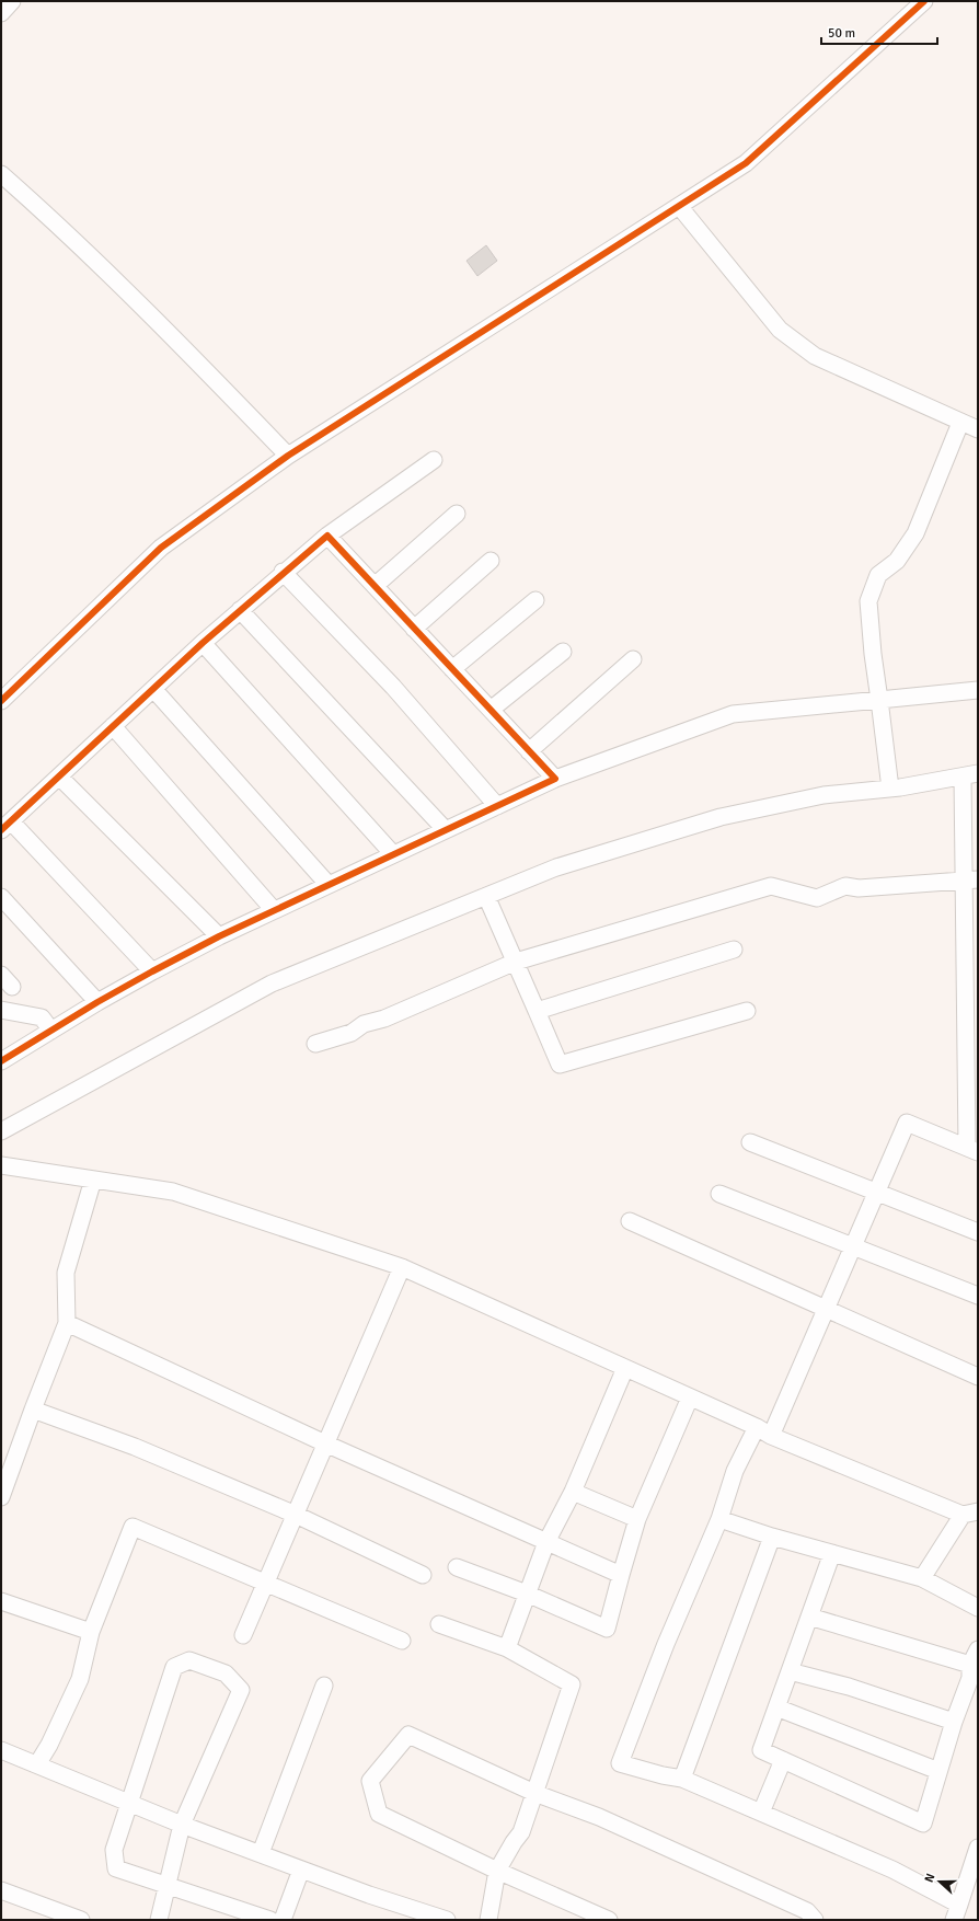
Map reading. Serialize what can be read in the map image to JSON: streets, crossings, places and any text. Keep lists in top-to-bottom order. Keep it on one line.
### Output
{"scale_bar":"50 m","north":"left"}
